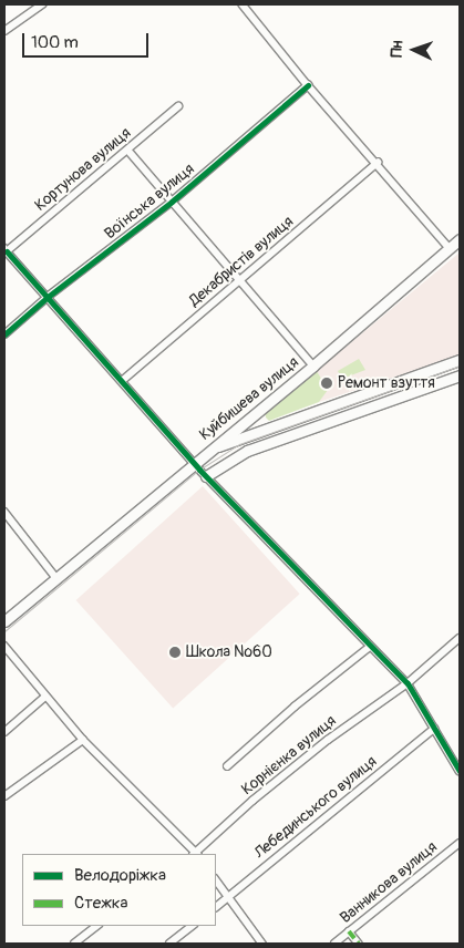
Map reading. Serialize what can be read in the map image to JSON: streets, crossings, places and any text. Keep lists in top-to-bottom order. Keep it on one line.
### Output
{"streets":{"main road":["Куйбишева вулиця"],"street":["Кортунова вулиця","Воїнська вулиця","Декабристів вулиця","Корнієнка вулиця","Лебединського вулиця","Ванникова вулиця"]},"places":["Ремонт взуття","Школа №60"],"legend":["Велодоріжка","Стежка"],"scale_bar":"100 m","north":"left"}
